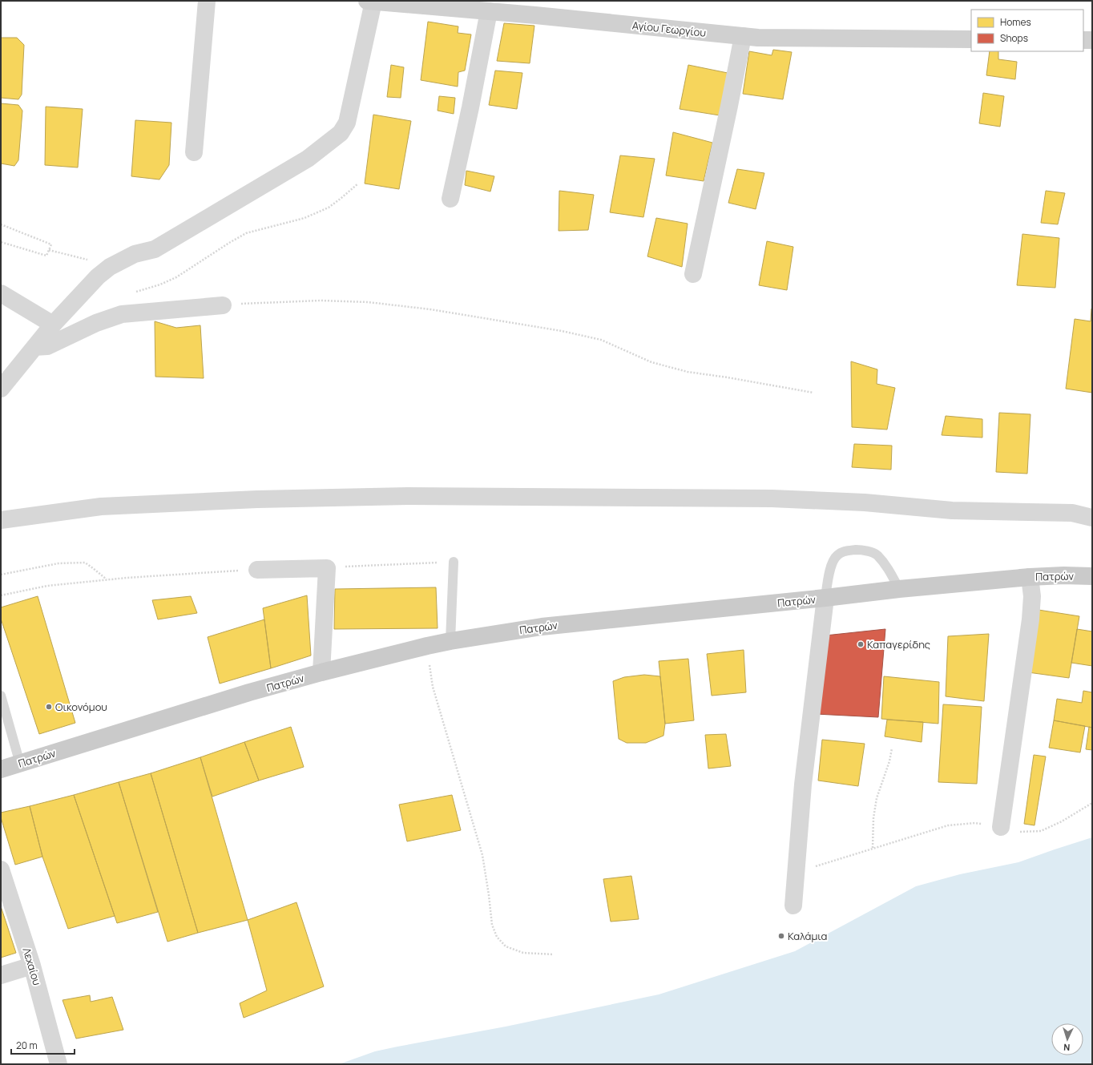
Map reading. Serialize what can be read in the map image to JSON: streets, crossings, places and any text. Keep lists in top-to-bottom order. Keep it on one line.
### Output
{"streets":{"main road":["Πατρών"],"street":["Αγίου Γεωργίου","Λεχαίου"]},"places":["Καπαγερίδης","Οικονόμου","Καλάμια"],"legend":["Homes","Shops"],"scale_bar":"20 m","north":"bottom"}
